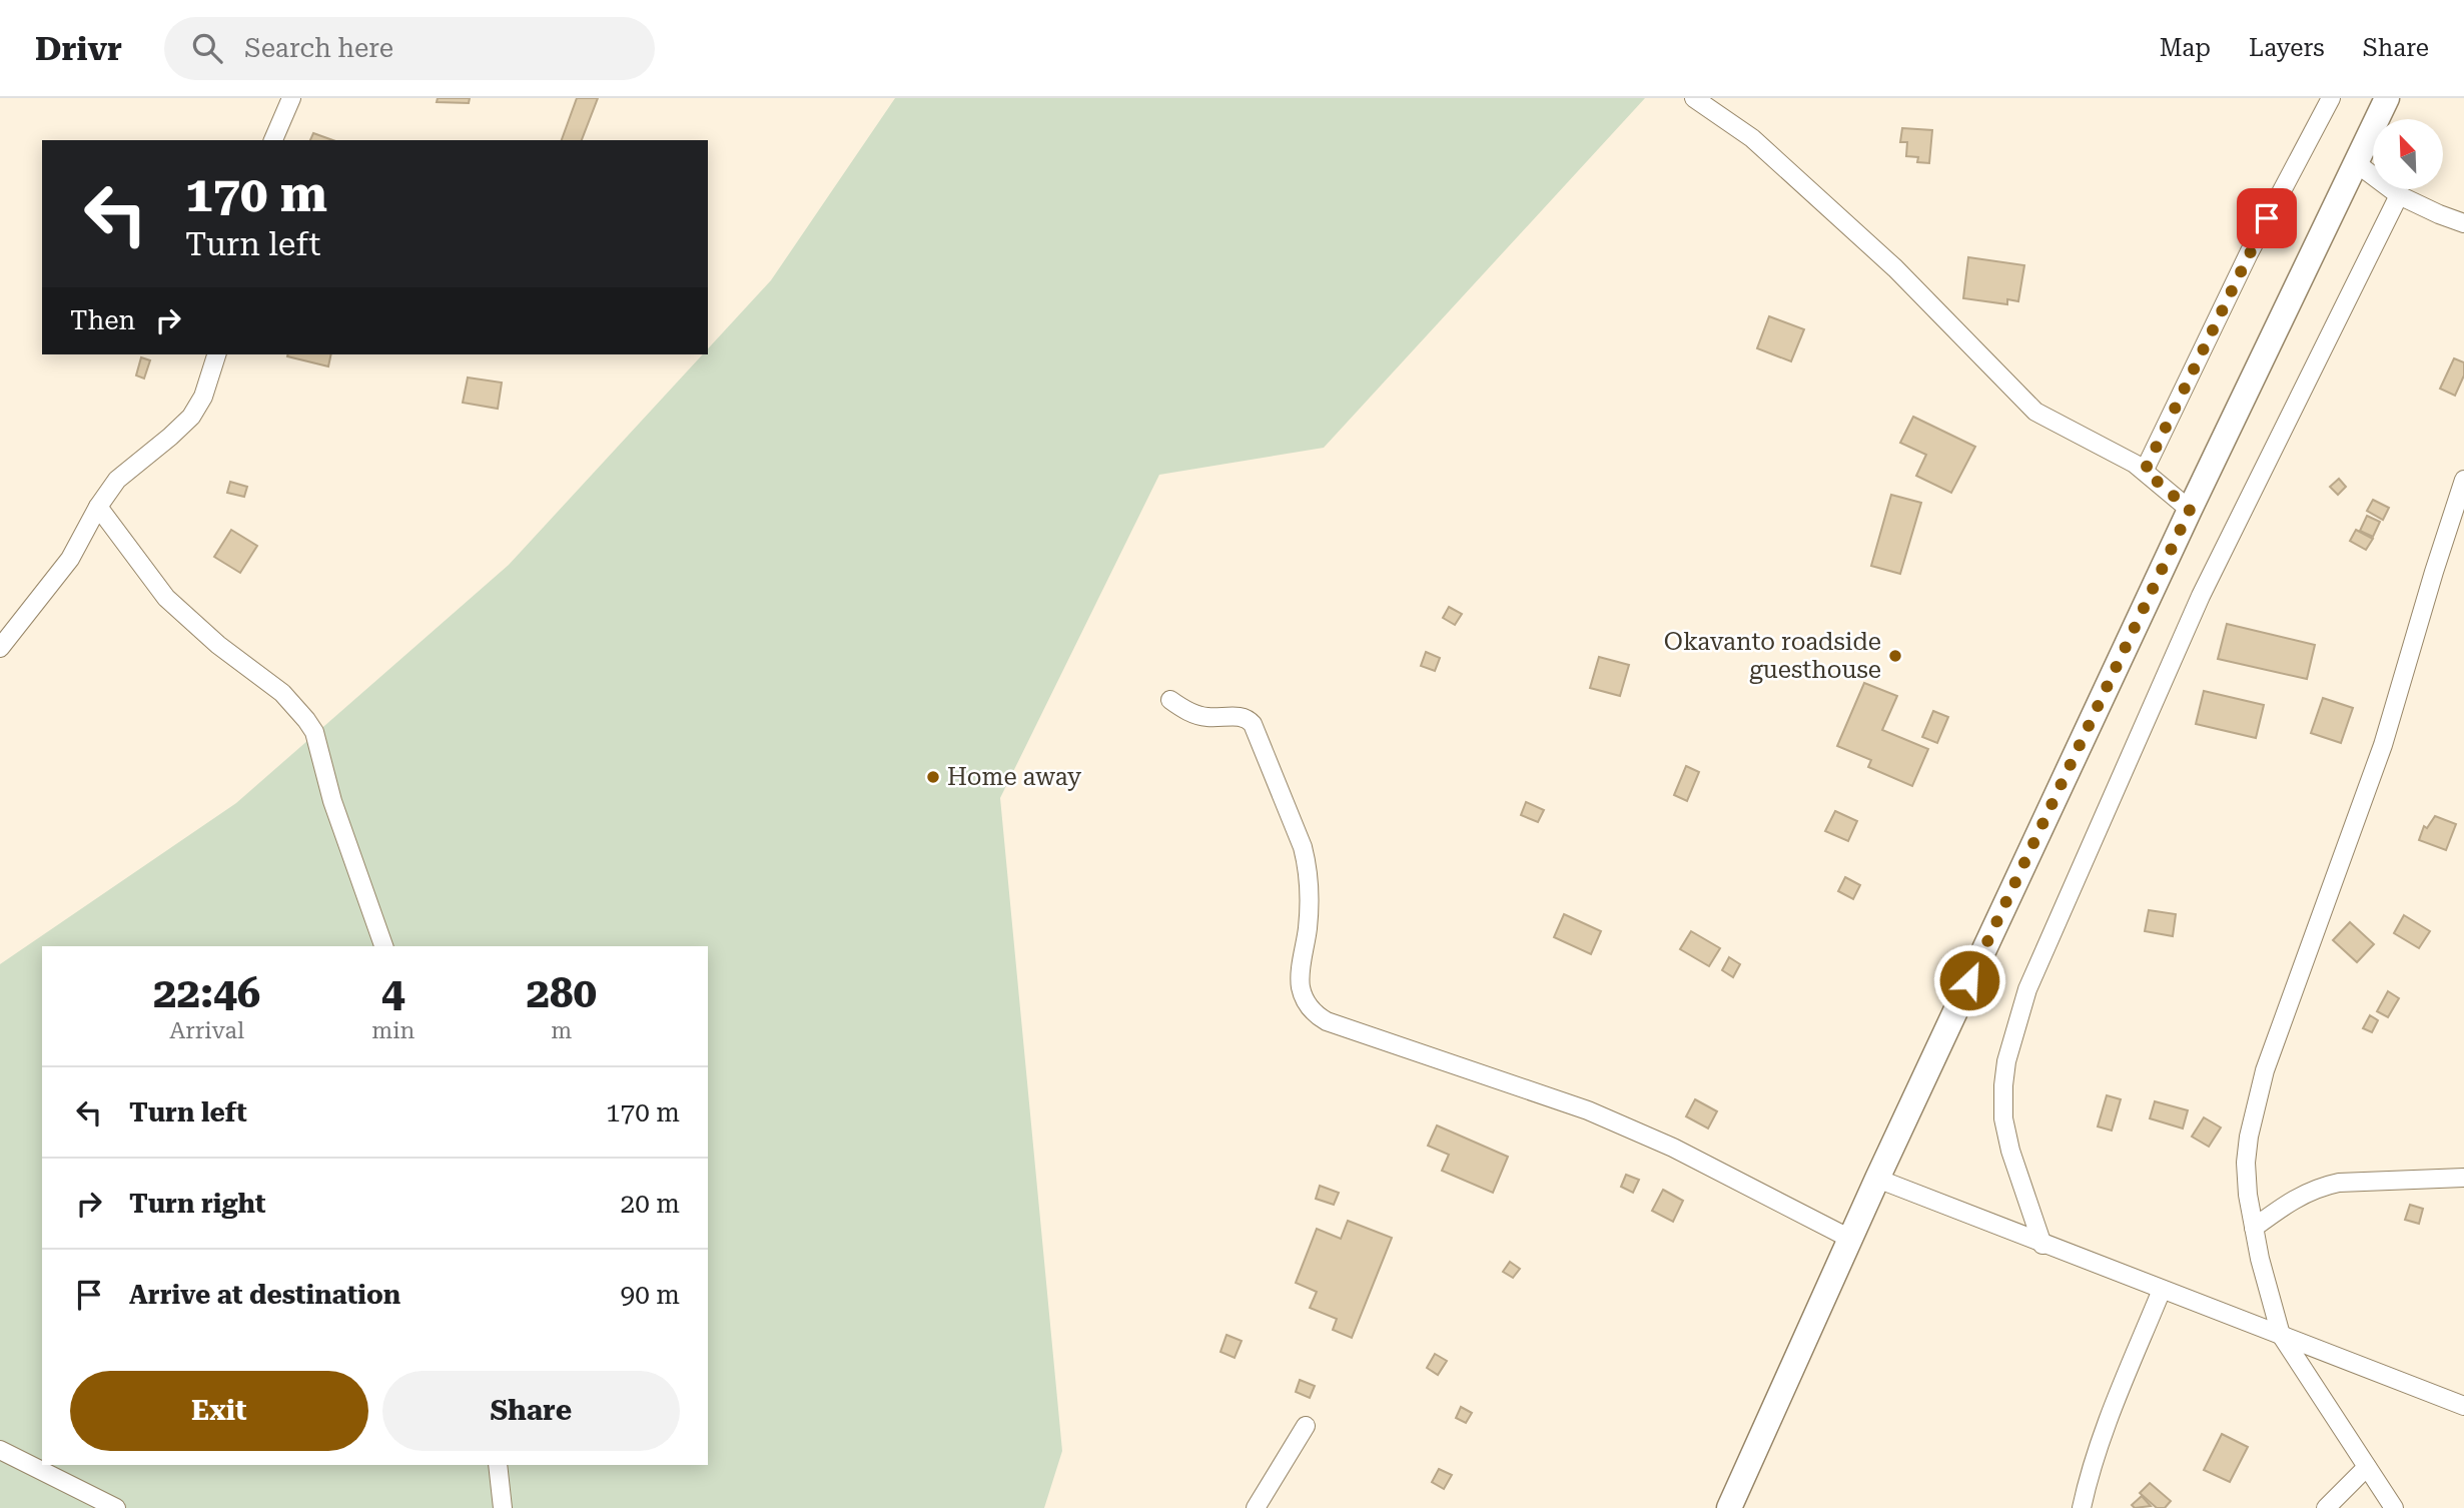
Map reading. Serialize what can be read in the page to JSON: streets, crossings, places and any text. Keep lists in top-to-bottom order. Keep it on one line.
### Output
{"places":["Okavanto roadside guesthouse","Home away"],"north":"top left","page":{"header":"Drivr","search":"Search here","nav":["Map","Layers","Share"],"turn":["170 m","Turn left"],"then":"Then","eta":["22:46","Arrival","4","min","280","m"],"list":[{"name":"Turn left","value":"170 m"},{"name":"Turn right","value":"20 m"},{"name":"Arrive at destination","value":"90 m"}],"buttons":["Exit","Share"]}}
